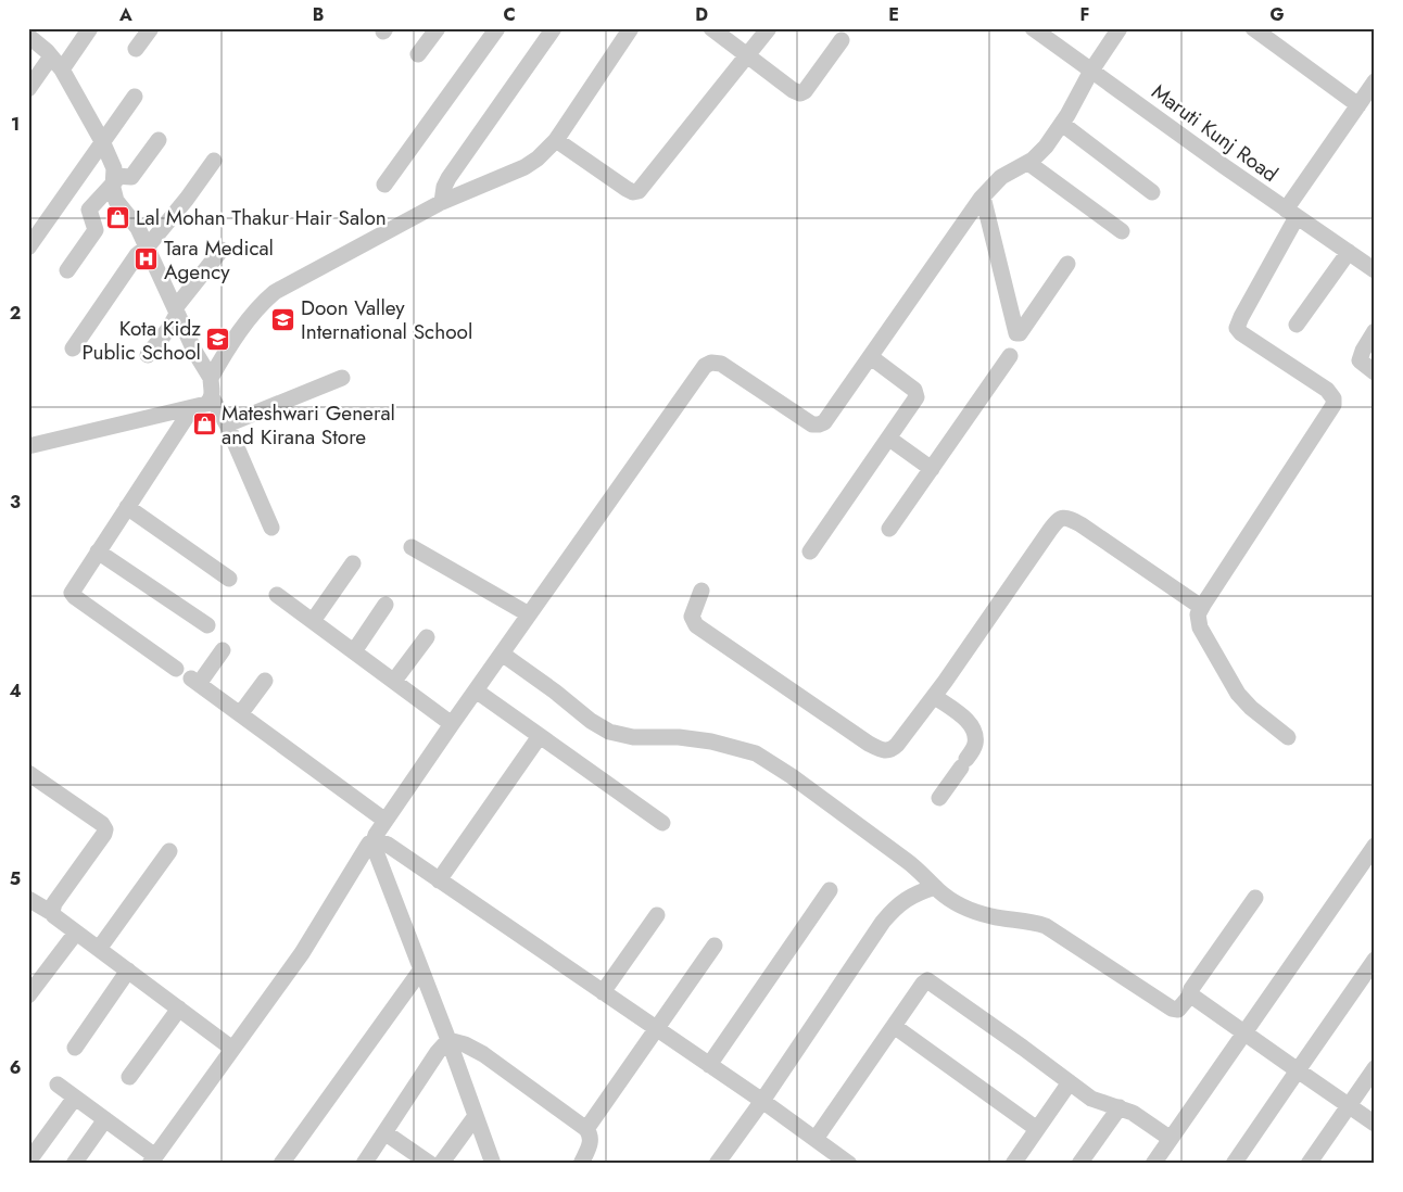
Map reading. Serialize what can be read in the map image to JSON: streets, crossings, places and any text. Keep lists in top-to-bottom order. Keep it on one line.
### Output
{"streets":{"street":["Maruti Kunj Road"]},"places":{"shop":["Lal Mohan Thakur Hair Salon","Mateshwari General and Kirana Store"],"hospital":["Tara Medical Agency"],"school or university":["Doon Valley International School","Kota Kidz Public School"]},"grid":{"columns":["A","B","C","D","E","F","G"],"rows":["1","2","3","4","5","6"]}}
